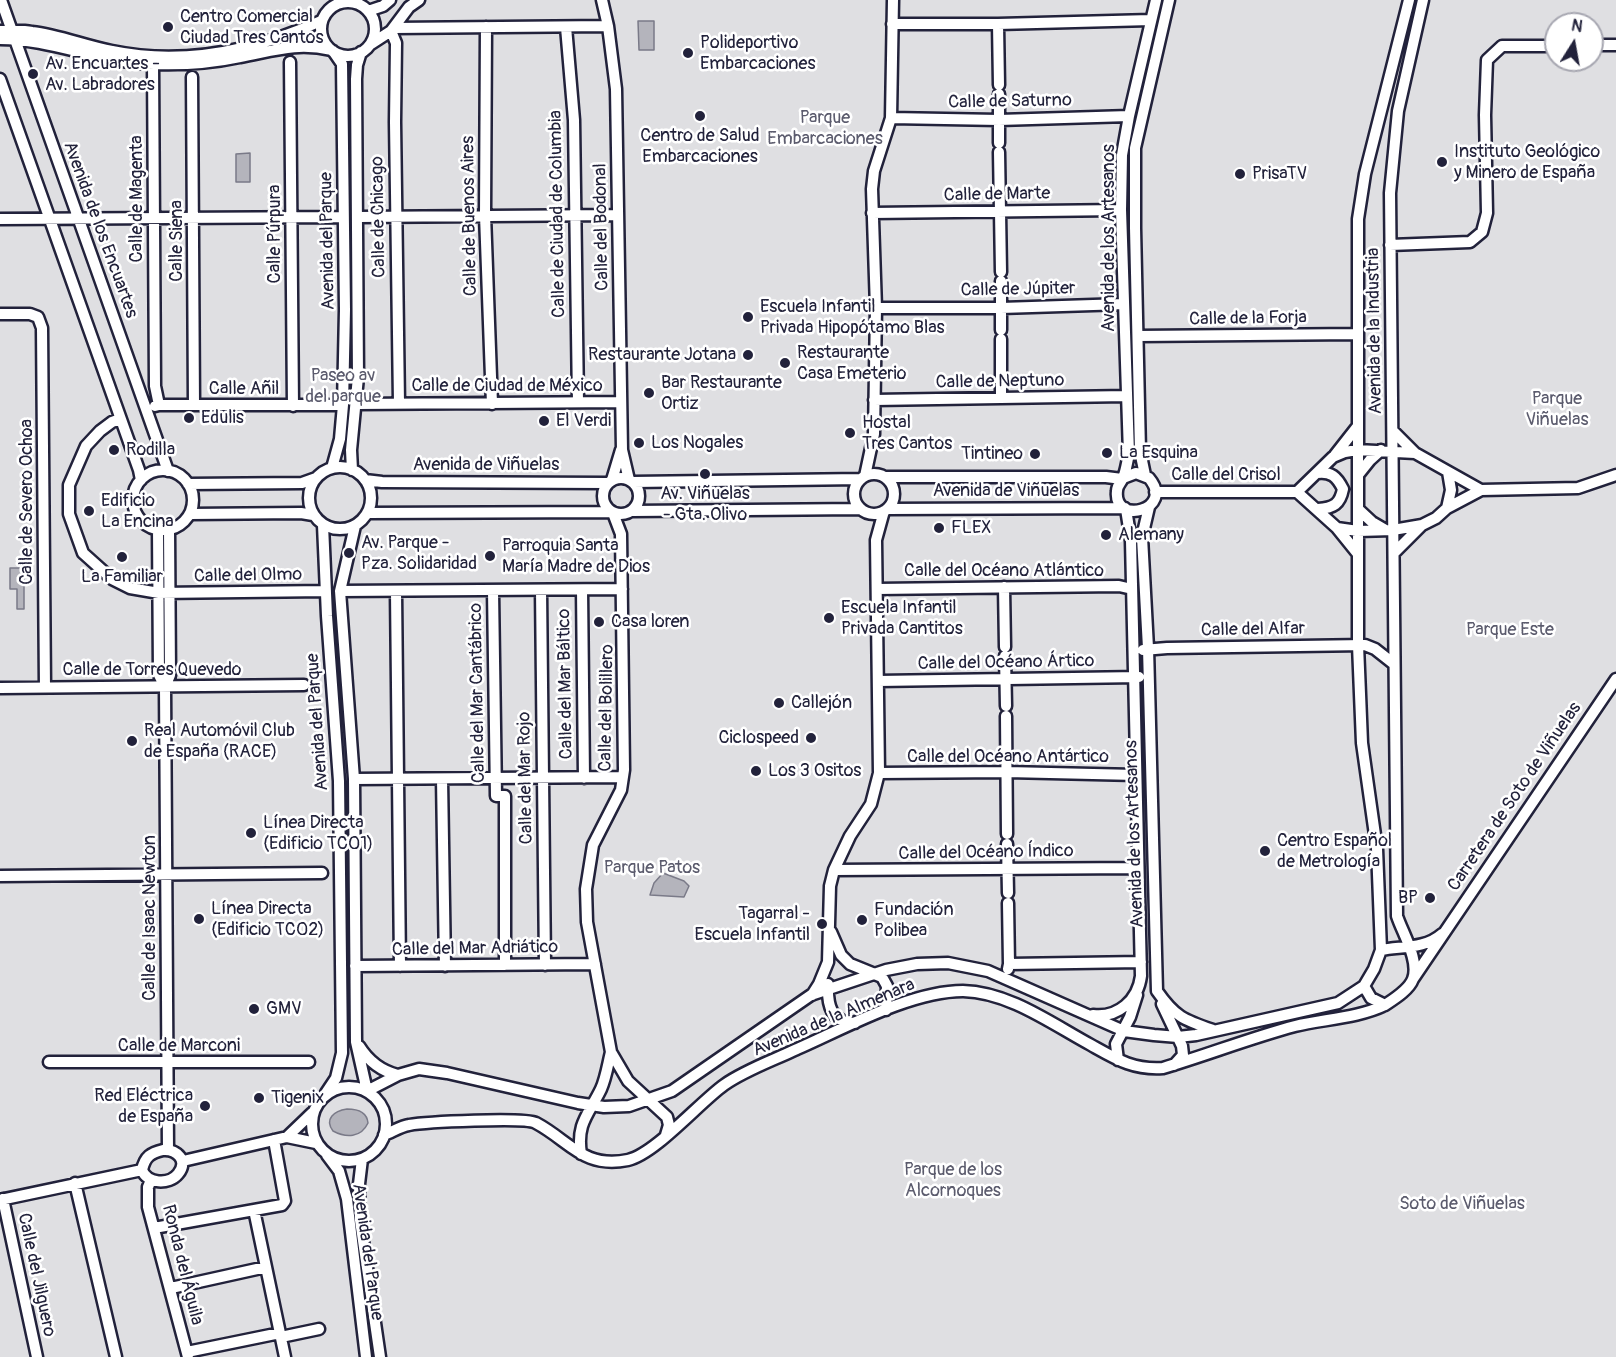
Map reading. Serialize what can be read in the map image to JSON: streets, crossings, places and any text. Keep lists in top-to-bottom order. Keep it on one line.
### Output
{"streets":{"street":["Calle de Saturno","Calle de Marte","Calle de Magenta","Calle de Ciudad de Columbia","Calle de Buenos Aires","Calle de Chicago","Calle del Bodonal","Avenida de los Encuartes","Calle Púrpura","Avenida de los Artesanos","Calle Siena","Avenida del Parque","Calle de Júpiter","Calle de la Forja","Avenida de la Industria","Calle de Neptuno","Calle de Ciudad de México","Calle Añil","Avenida de Viñuelas","Calle del Crisol","Calle de Severo Ochoa","Calle del Océano Atlántico","Calle del Olmo","Calle del Alfar","Calle del Océano Ártico","Calle de Torres Quevedo","Calle del Mar Báltico","Calle del Mar Cantábrico","Calle del Bolillero","Calle del Océano Antártico","Calle del Mar Rojo","Carretera de Soto de Viñuelas","Calle del Océano Índico","Calle de Isaac Newton","Calle del Mar Adriático","Avenida de la Almenara","Calle de Marconi","Ronda del Águila","Calle del Jilguero"]},"crossings":[["Calle de Saturno","Avenida de los Artesanos"],["Calle de Marte","Avenida de los Artesanos"],["Calle de Magenta","Calle Añil"],["Calle de Ciudad de Columbia","Calle de Ciudad de México"],["Calle de Buenos Aires","Calle de Ciudad de México"],["Calle de Chicago","Calle de Ciudad de México"],["Calle del Bodonal","Calle de Ciudad de México"],["Calle del Bodonal","Avenida de Viñuelas"],["Avenida de los Encuartes","Calle Añil"],["Avenida de los Encuartes","Calle de Isaac Newton"],["Calle Púrpura","Calle Añil"],["Avenida de los Artesanos","Calle de Júpiter"],["Avenida de los Artesanos","Calle de la Forja"],["Avenida de los Artesanos","Calle de Neptuno"],["Avenida de los Artesanos","Avenida de Viñuelas"],["Avenida de los Artesanos","Calle del Crisol"],["Avenida de los Artesanos","Calle del Océano Atlántico"],["Avenida de los Artesanos","Calle del Alfar"],["Avenida de los Artesanos","Calle del Océano Ártico"],["Avenida de los Artesanos","Calle del Océano Antártico"],["Avenida de los Artesanos","Calle del Océano Índico"],["Avenida de los Artesanos","Avenida de la Almenara"],["Calle Siena","Calle Añil"],["Avenida del Parque","Calle de Ciudad de México"],["Avenida del Parque","Calle Añil"],["Avenida del Parque","Avenida de Viñuelas"],["Avenida del Parque","Calle del Olmo"],["Avenida del Parque","Calle del Mar Adriático"],["Avenida del Parque","Avenida de la Almenara"],["Calle de la Forja","Avenida de la Industria"],["Avenida de la Industria","Calle del Alfar"],["Avenida de la Industria","Carretera de Soto de Viñuelas"],["Avenida de Viñuelas","Calle del Crisol"],["Calle de Severo Ochoa","Calle de Torres Quevedo"],["Calle del Olmo","Calle de Isaac Newton"],["Calle de Torres Quevedo","Calle de Isaac Newton"],["Calle del Mar Cantábrico","Calle del Mar Adriático"],["Calle del Bolillero","Calle del Mar Adriático"],["Calle del Mar Rojo","Calle del Mar Adriático"],["Carretera de Soto de Viñuelas","Avenida de la Almenara"],["Calle de Isaac Newton","Calle de Marconi"],["Calle de Isaac Newton","Ronda del Águila"]],"parks":["Parque Embarcaciones","Paseo av del parque","Parque Viñuelas","Parque Este","Parque Patos","Parque de los Alcornoques","Soto de Viñuelas"],"places":["Centro Comercial Ciudad Tres Cantos","Polideportivo Embarcaciones","Av. Encuartes - Av. Labradores","Centro de Salud Embarcaciones","Instituto Geológico y Minero de España","PrisaTV","Escuela Infantil Privada Hipopótamo Blas","Restaurante Jotana","Restaurante Casa Emeterio","Bar Restaurante Ortiz","Edulis","El Verdi","Hostal Tres Cantos","Los Nogales","Rodilla","La Esquina","Tintineo","Av. Viñuelas - Gta. Olivo","Edificio La Encina","FLEX","Alemany","Av. Parque - Pza. Solidaridad","Parroquia Santa María Madre de Dios","La Familiar","Escuela Infantil Privada Cantitos","Casa loren","Callejón","Ciclospeed","Real Automóvil Club de España (RACE)","Los 3 Ositos","Línea Directa (Edificio TC01)","Centro Español de Metrología","BP","Línea Directa (Edificio TC02)","Fundación Polibea","Tagarral - Escuela Infantil","GMV","Tigenix","Red Eléctrica de España"],"north":"top"}
